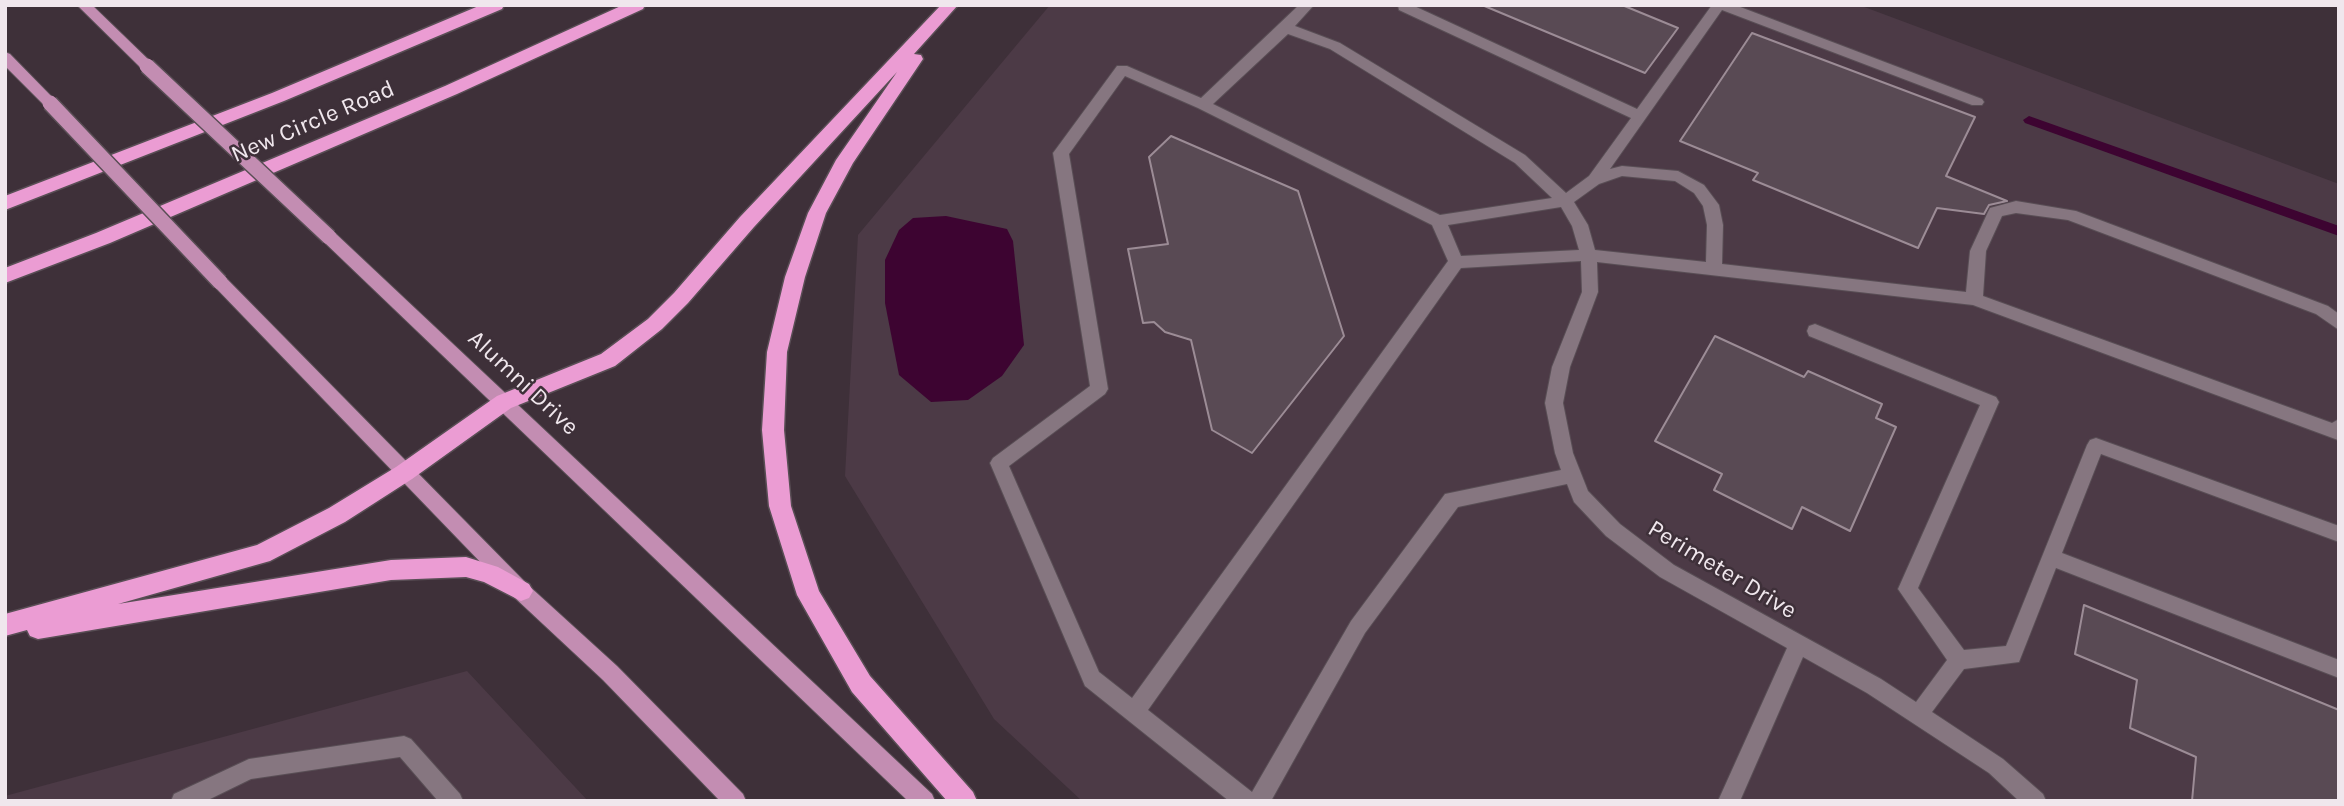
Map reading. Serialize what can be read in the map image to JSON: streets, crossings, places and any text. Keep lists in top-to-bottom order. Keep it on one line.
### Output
{"streets":{"highway":["New Circle Road"],"main road":["Alumni Drive"],"street":["Perimeter Drive"]}}
